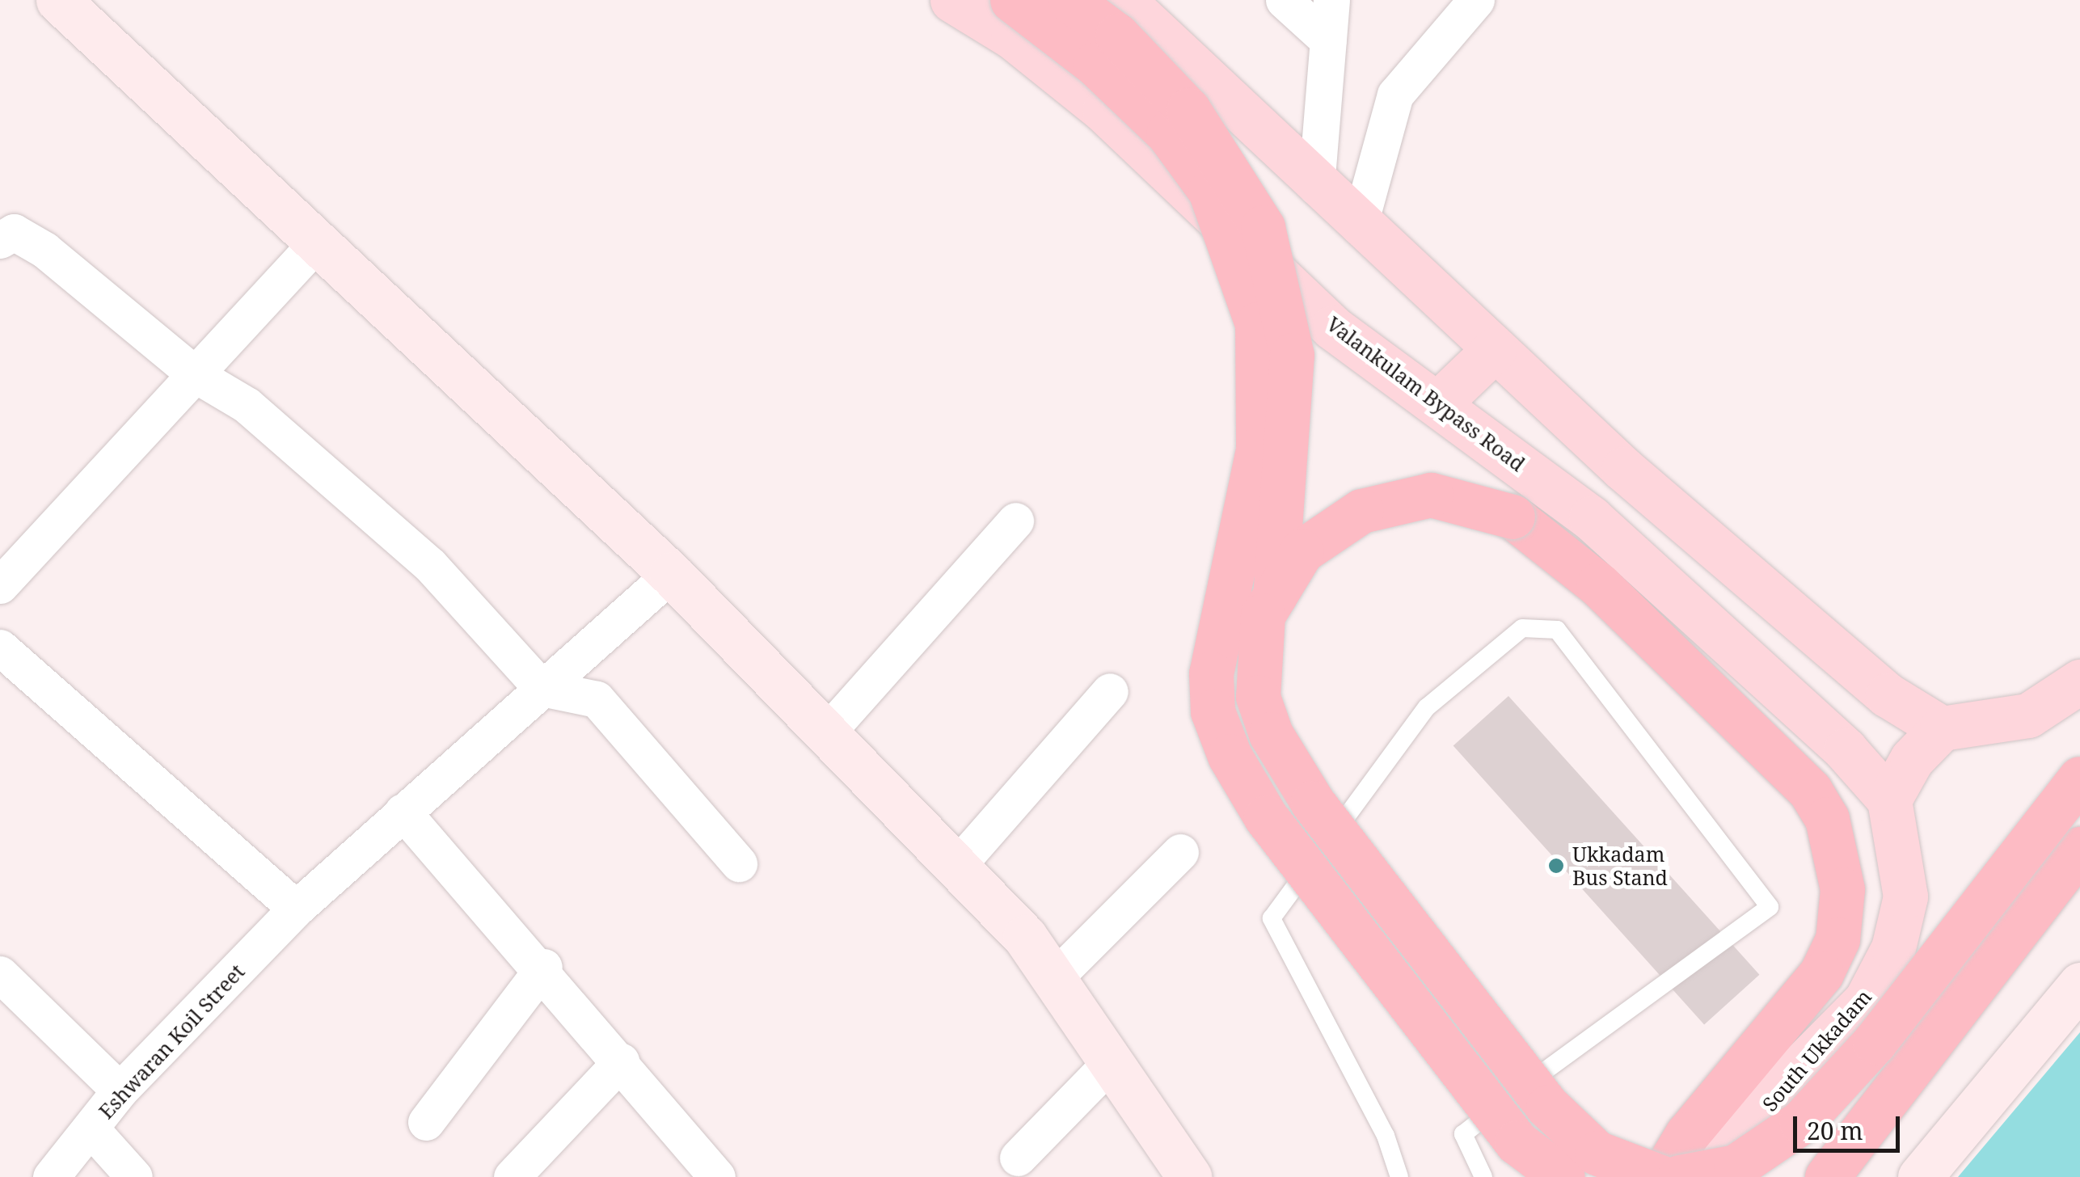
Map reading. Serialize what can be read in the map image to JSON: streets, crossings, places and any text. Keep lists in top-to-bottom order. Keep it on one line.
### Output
{"streets":{"main road":["Valankulam Bypass Road","South Ukkadam"],"street":["Eshwaran Koil Street"]},"crossings":[["Valankulam Bypass Road","South Ukkadam"]],"places":["Ukkadam Bus Stand"],"scale_bar":"20 m"}
